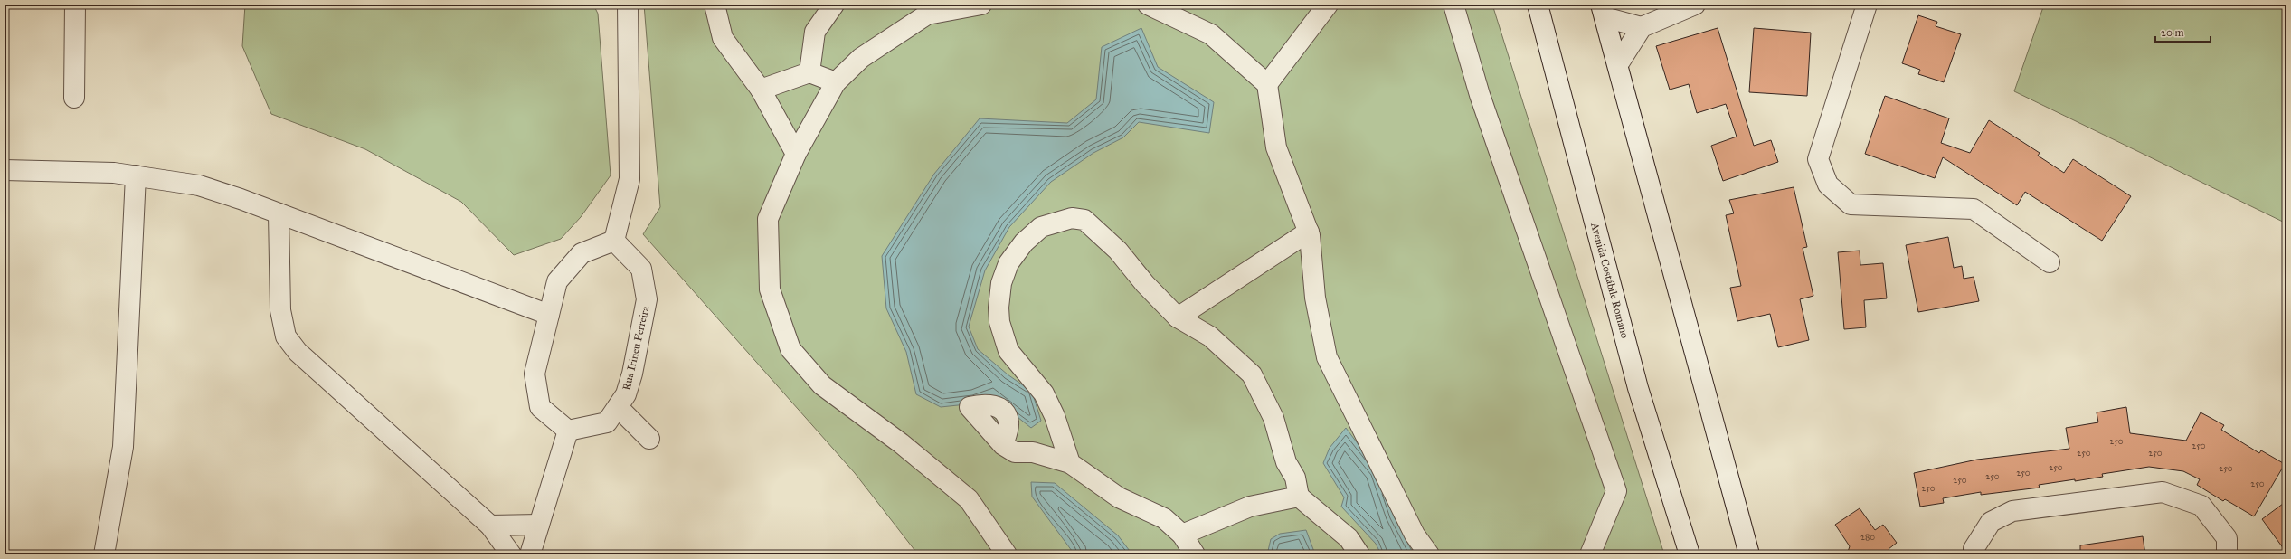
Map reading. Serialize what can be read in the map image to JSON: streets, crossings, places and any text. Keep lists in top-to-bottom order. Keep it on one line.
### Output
{"streets":{"street":["Avenida Costábile Romano","Rua Irineu Ferreira"]},"house_numbers":["250","250","250","250","250","250","250","250","250","250","250","280"],"scale_bar":"20 m"}
